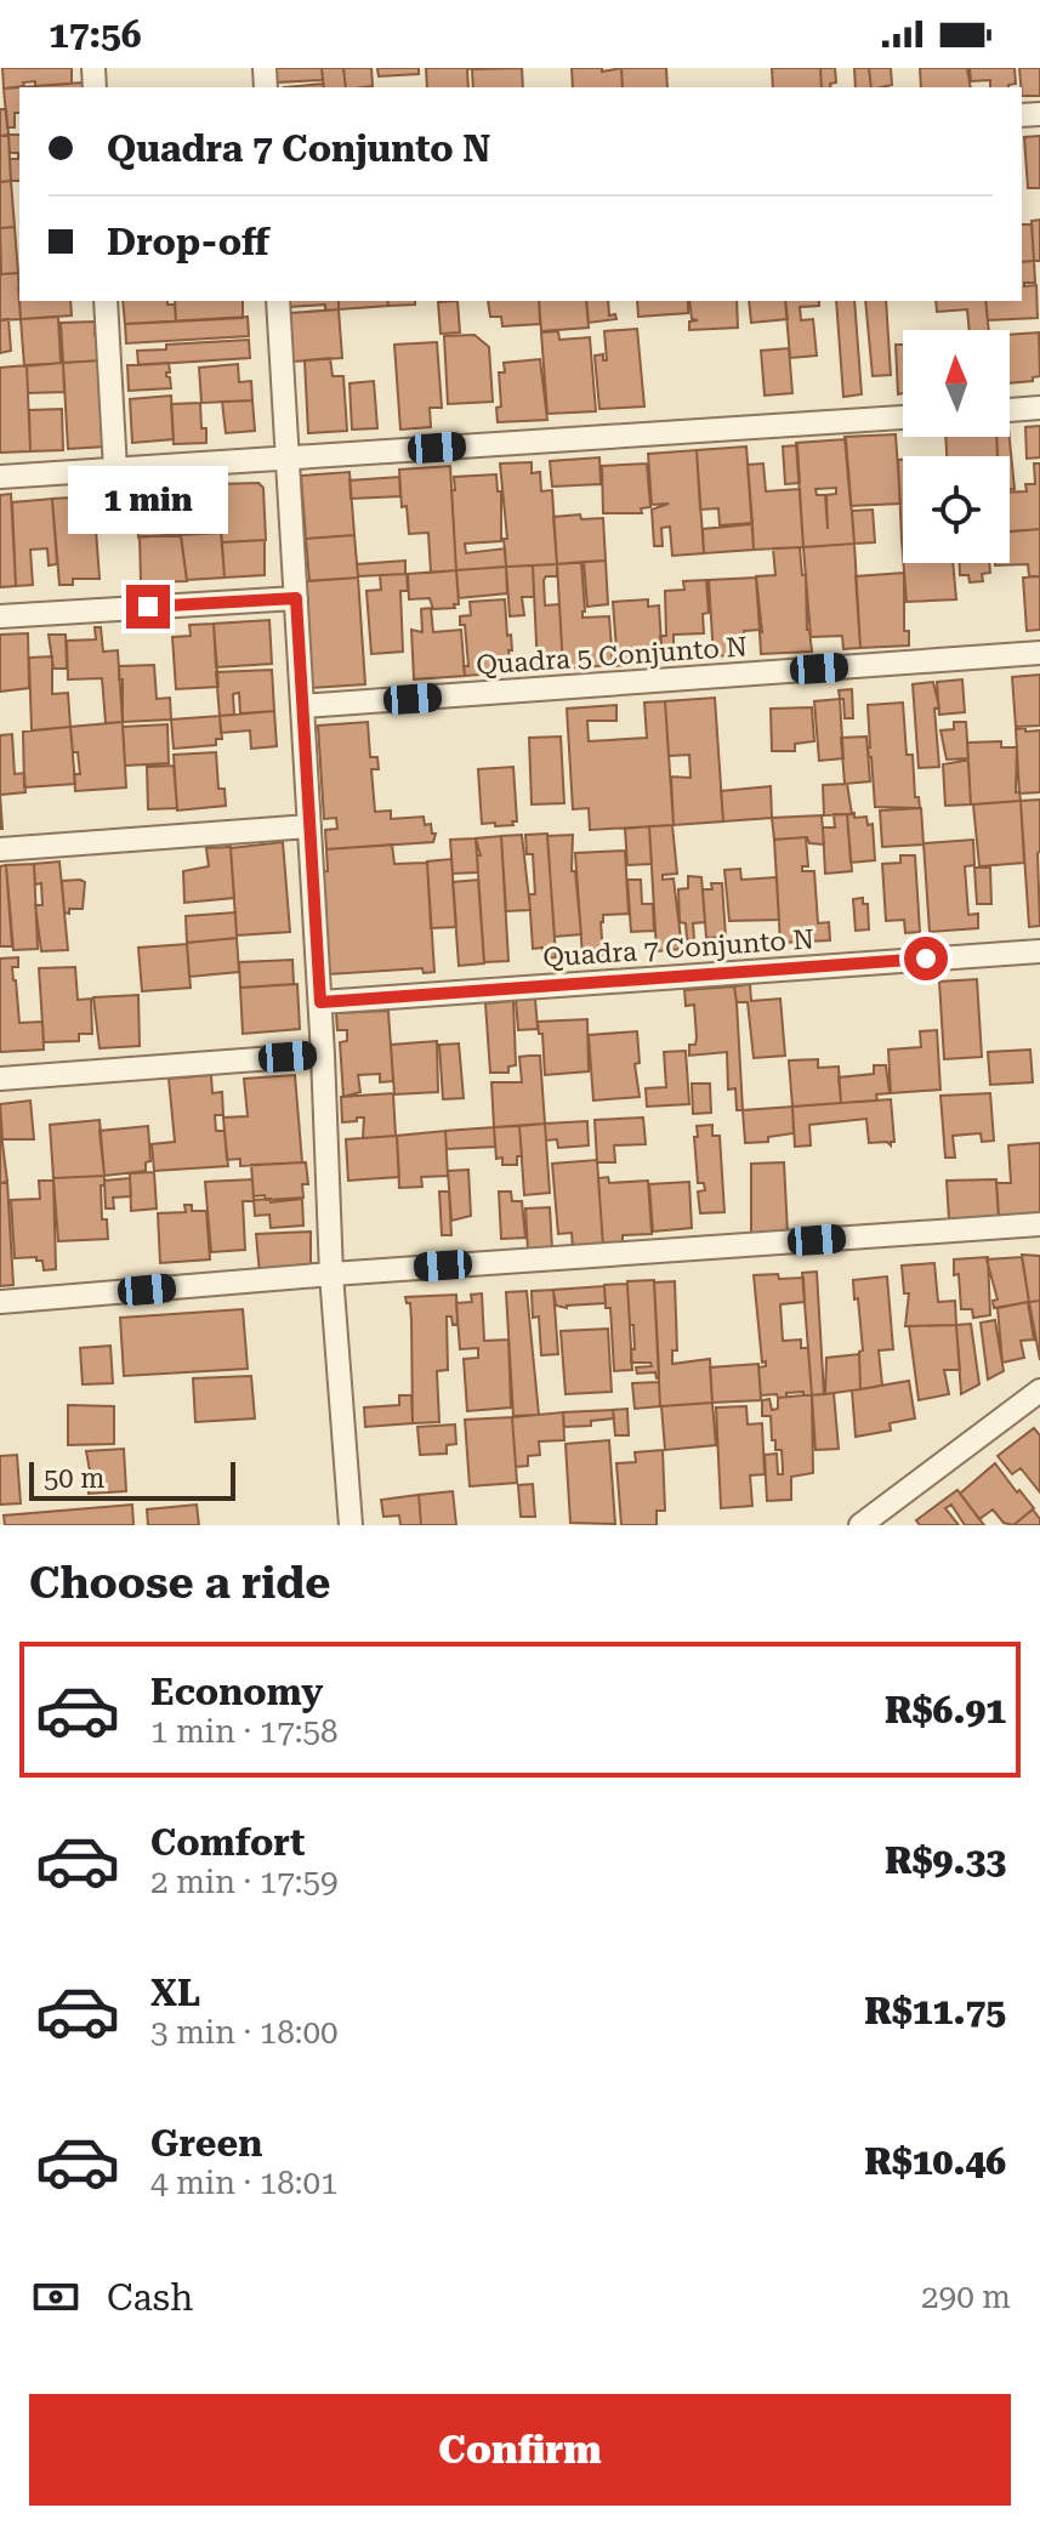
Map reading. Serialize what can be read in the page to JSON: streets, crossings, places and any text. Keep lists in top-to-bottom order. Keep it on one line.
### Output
{"streets":{"street":["Quadra 5 Conjunto N","Quadra 7 Conjunto N"]},"scale_bar":"50 m","north":"top","page":{"status":"17:56","banner":["Quadra 7 Conjunto N","Drop-off"],"bubble":"1 min","scale":"50 m","heading":"Choose a ride","list":[{"name":"Economy","note":"1 min · 17:58","value":"R$6.91"},{"name":"Comfort","note":"2 min · 17:59","value":"R$9.33"},{"name":"XL","note":"3 min · 18:00","value":"R$11.75"},{"name":"Green","note":"4 min · 18:01","value":"R$10.46"}],"pay":["Cash","290 m"],"buttons":"Confirm"}}
